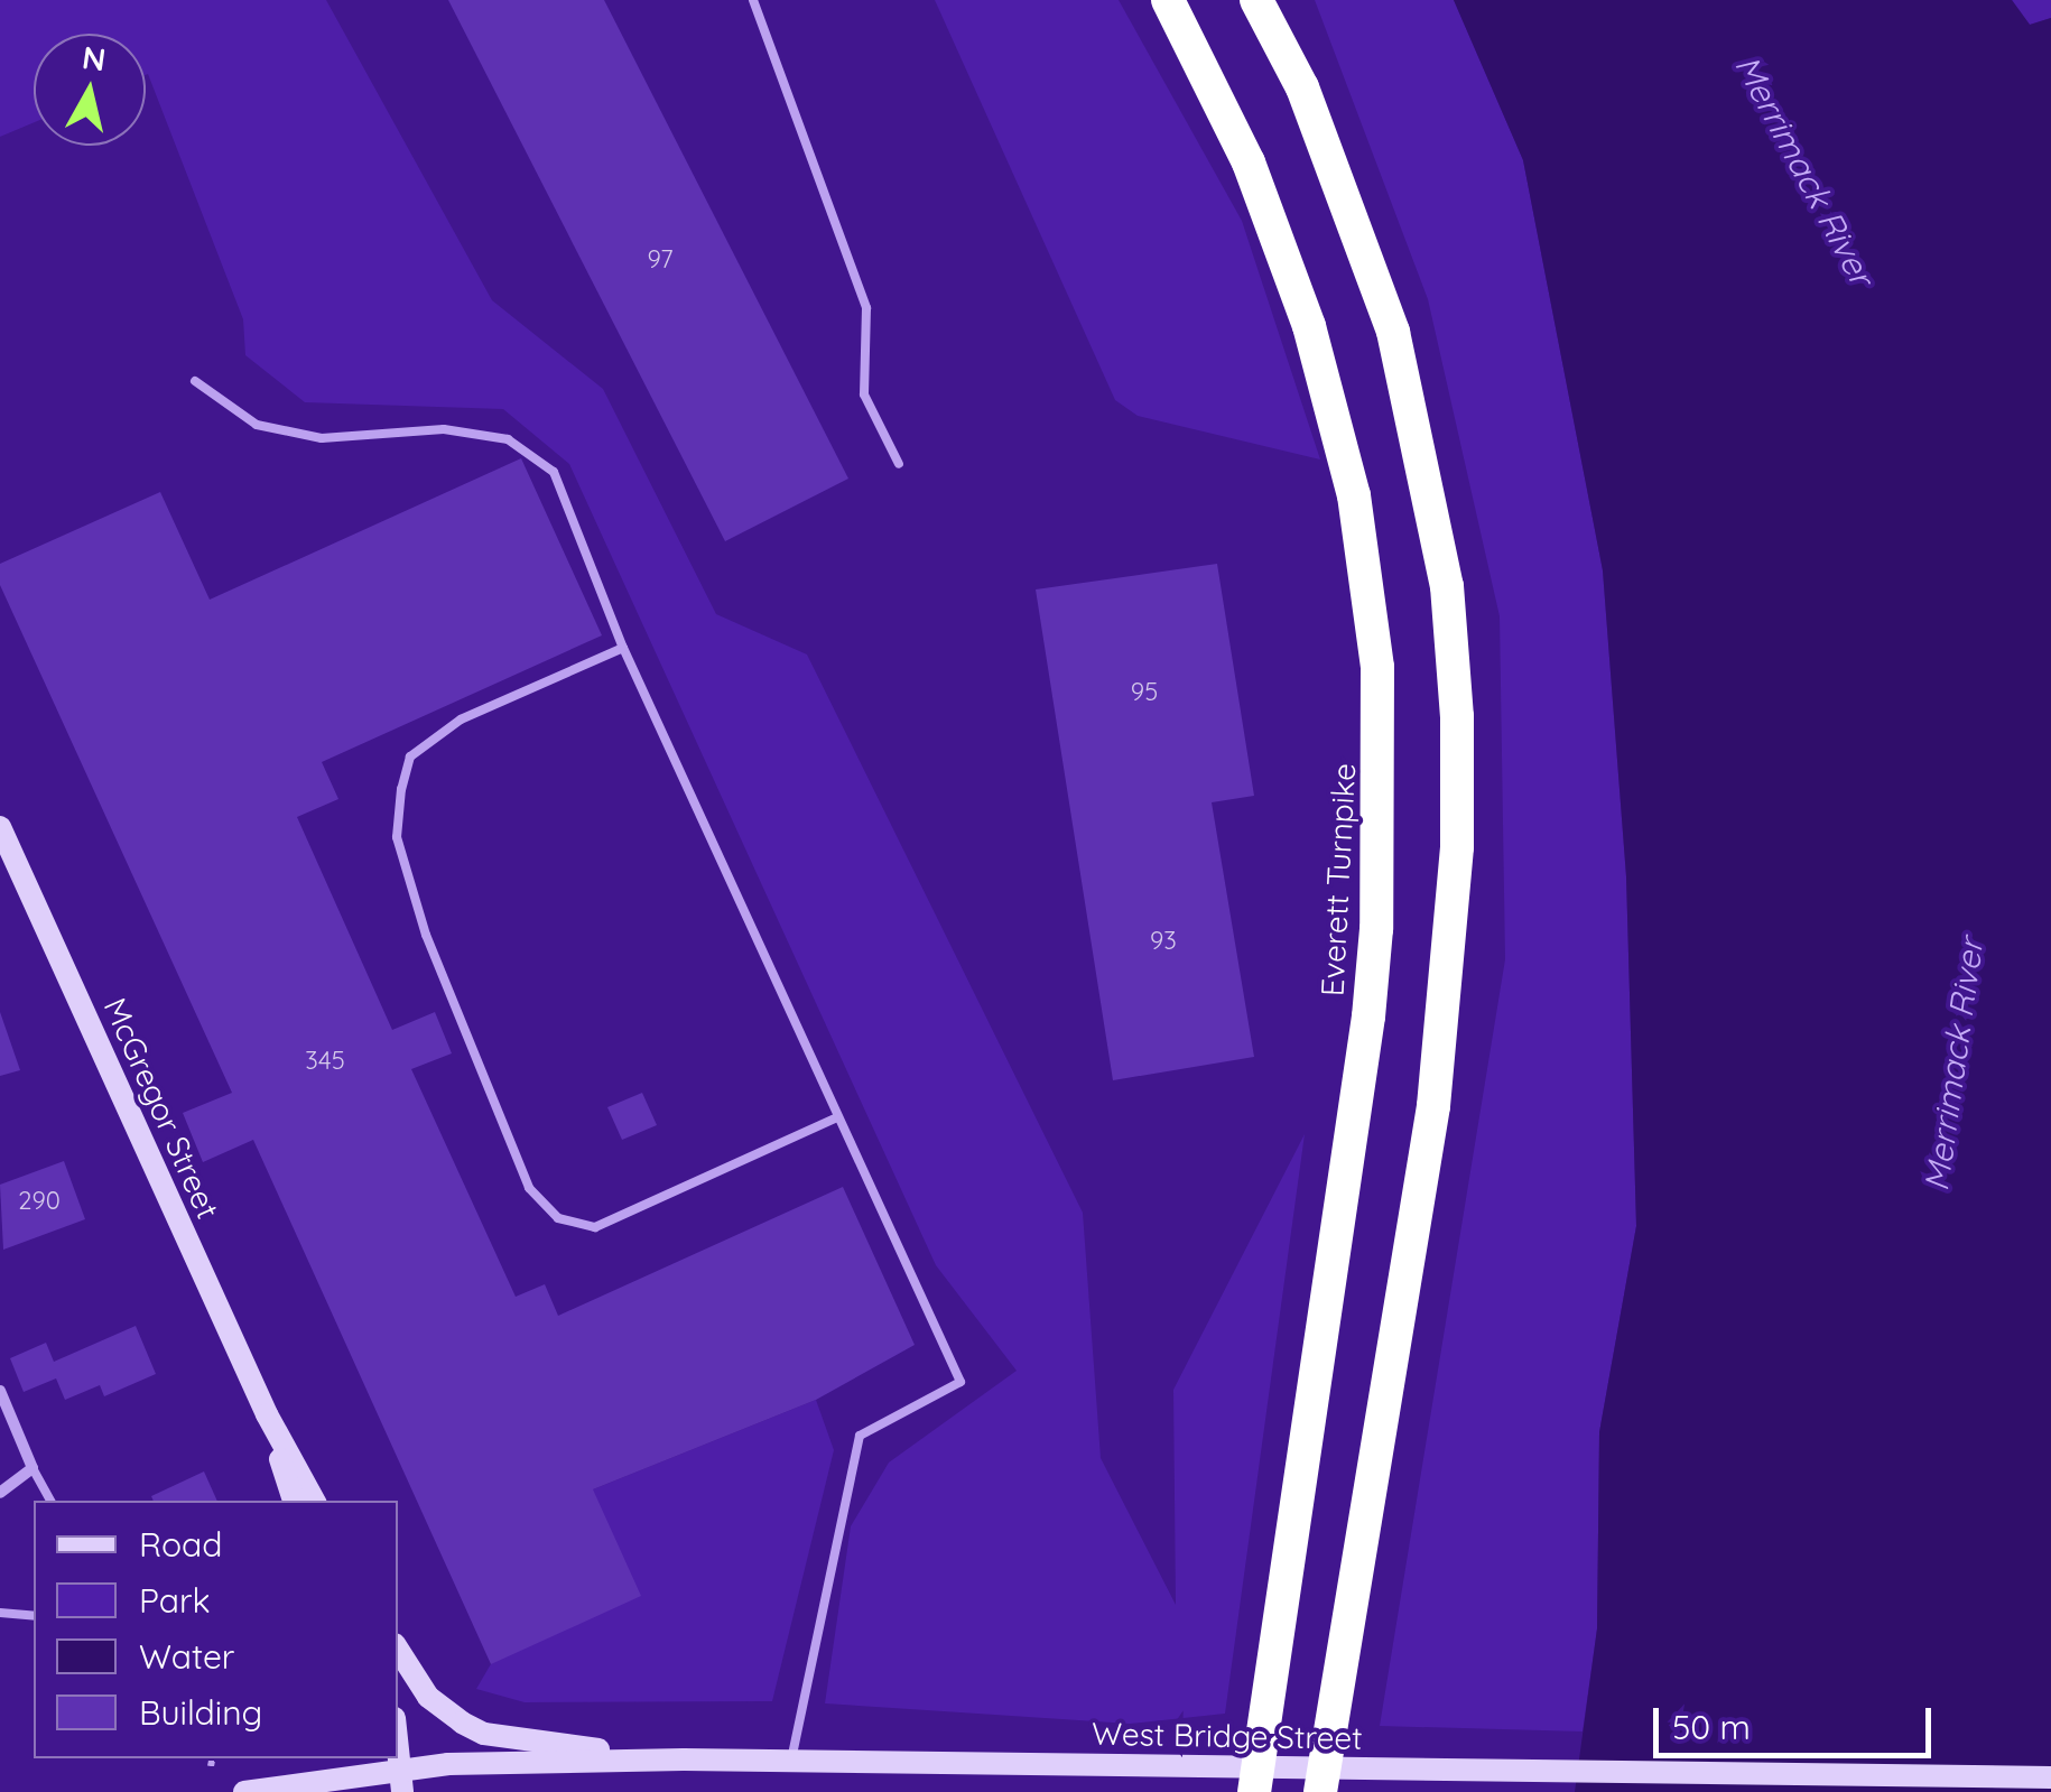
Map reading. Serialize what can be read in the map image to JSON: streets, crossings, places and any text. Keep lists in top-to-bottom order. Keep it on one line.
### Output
{"streets":{"highway":["Everett Turnpike"],"main road":["McGregor Street","West Bridge Street"]},"water":["Merrimack River"],"house_numbers":["97","95","93","345","290"],"legend":["Road","Park","Water","Building"],"scale_bar":"50 m","north":"top"}
